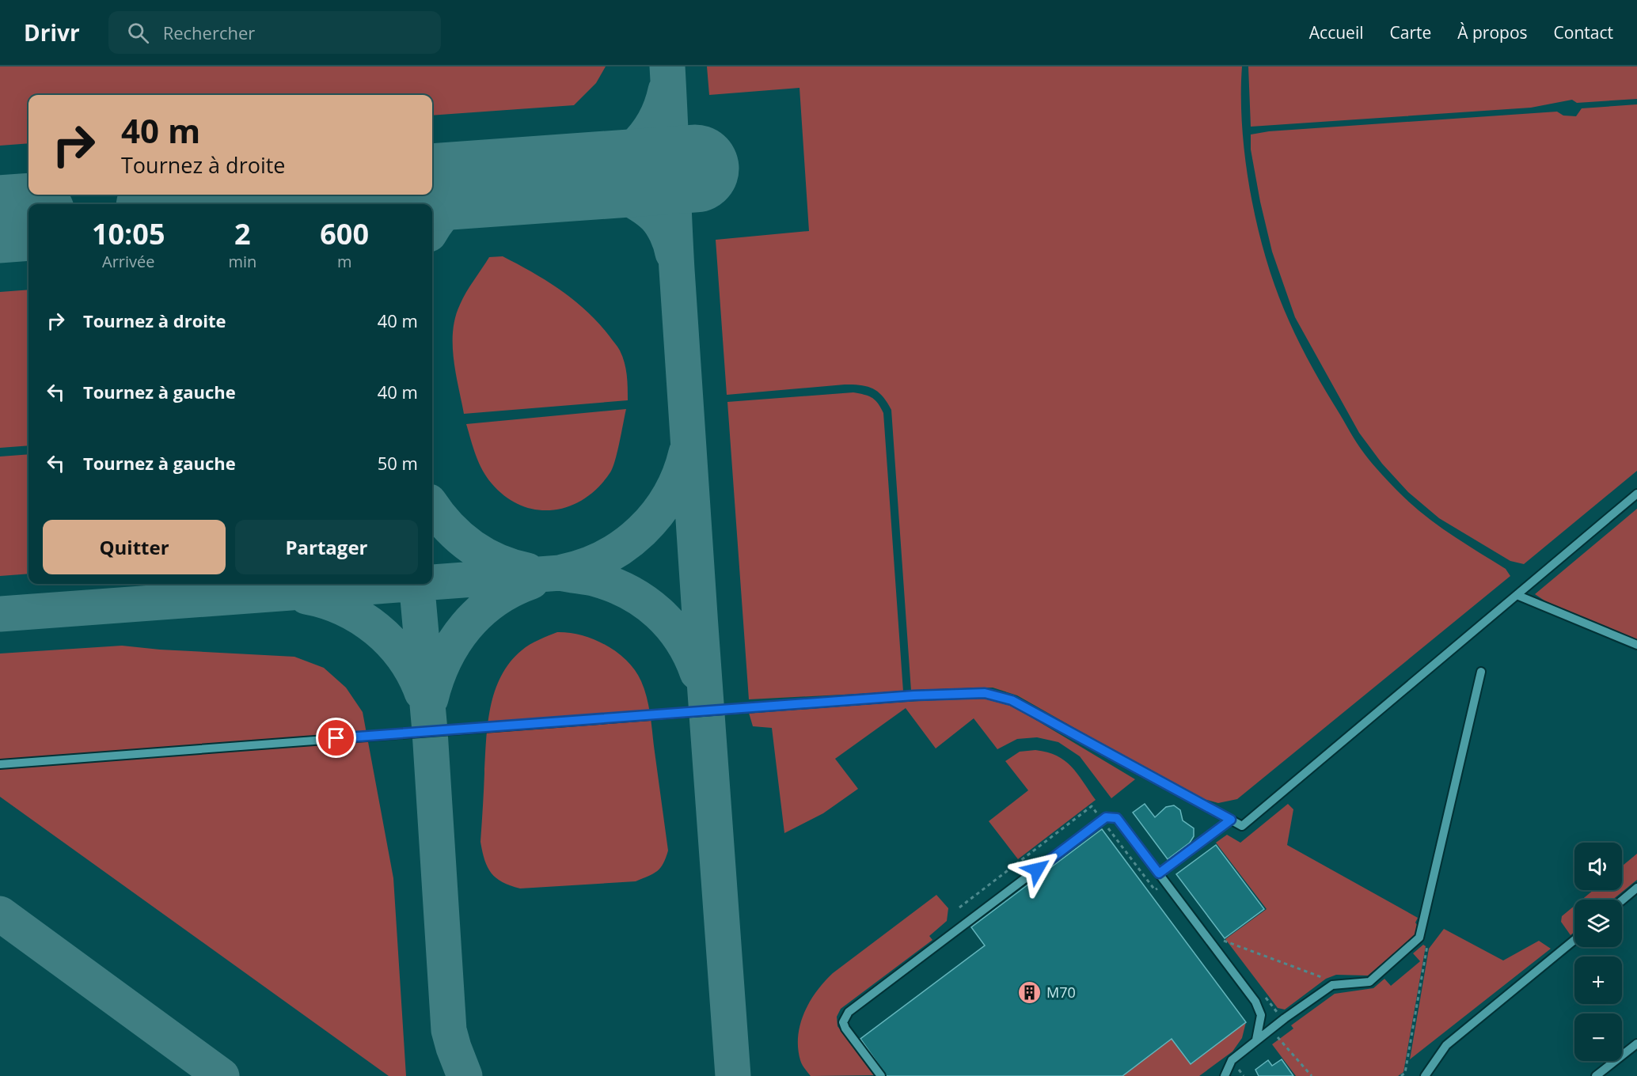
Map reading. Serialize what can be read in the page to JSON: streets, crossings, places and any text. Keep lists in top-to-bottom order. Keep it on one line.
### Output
{"places":{"building":["M70"]},"page":{"header":"Drivr","search":"Rechercher","nav":["Accueil","Carte","À propos","Contact"],"turn":["40 m","Tournez à droite"],"eta":["10:05","Arrivée","2","min","600","m"],"list":[{"name":"Tournez à droite","value":"40 m"},{"name":"Tournez à gauche","value":"40 m"},{"name":"Tournez à gauche","value":"50 m"}],"buttons":["Quitter","Partager"],"map_buttons":["+","−"]}}
